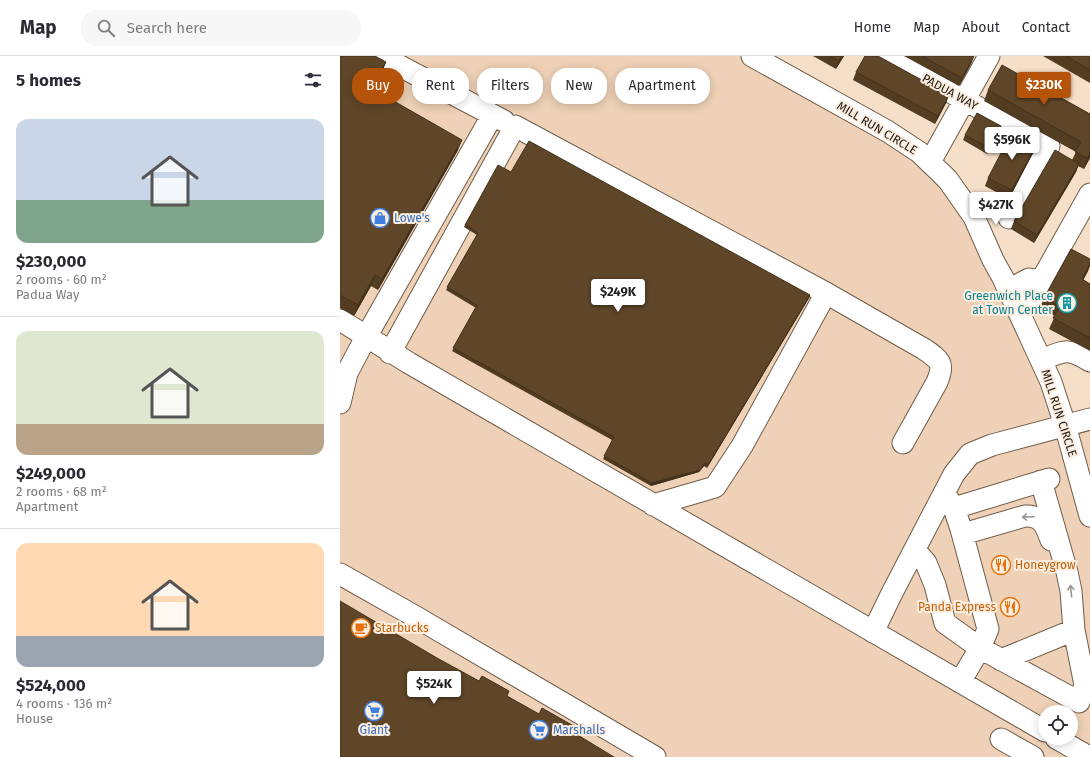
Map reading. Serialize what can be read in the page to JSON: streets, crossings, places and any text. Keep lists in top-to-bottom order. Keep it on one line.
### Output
{"streets":{"street":["PADUA WAY","MILL RUN CIRCLE"]},"places":{"shop":["Lowe's"],"building":["Greenwich Place at Town Center"],"restaurant":["Honeygrow","Panda Express"],"cafe":["Starbucks"],"supermarket":["Giant","Marshalls"]},"page":{"header":"Map","search":"Search here","nav":["Home","Map","About","Contact"],"heading":"5 homes","chip":["Buy","Rent","Filters","New","Apartment"],"price":["$230K","$596K","$427K","$249K","$524K"],"list":[{"name":"$230,000","note":"2 rooms · 60 m² · Padua Way"},{"name":"$249,000","note":"2 rooms · 68 m² · Apartment"},{"name":"$524,000","note":"4 rooms · 136 m² · House"}]}}
